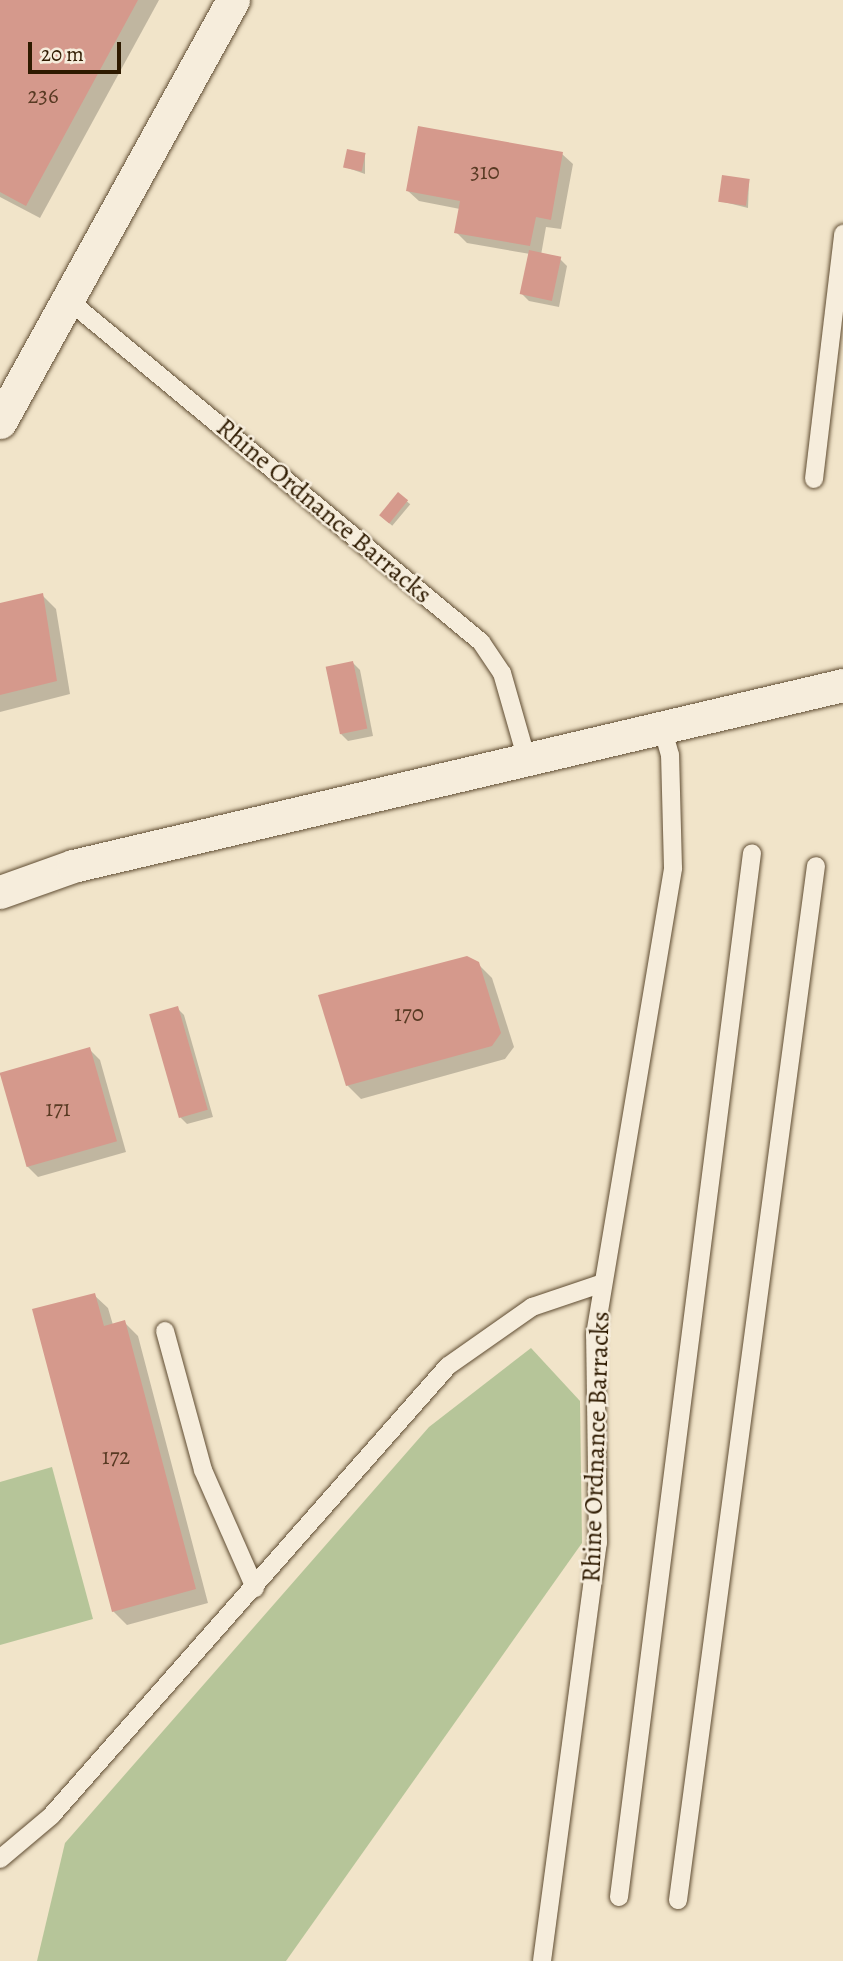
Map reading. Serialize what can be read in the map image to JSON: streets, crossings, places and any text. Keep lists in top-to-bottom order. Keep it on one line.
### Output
{"streets":{"lane":["Rhine Ordnance Barracks"]},"house_numbers":["236","310","170","171","172"],"scale_bar":"20 m"}
